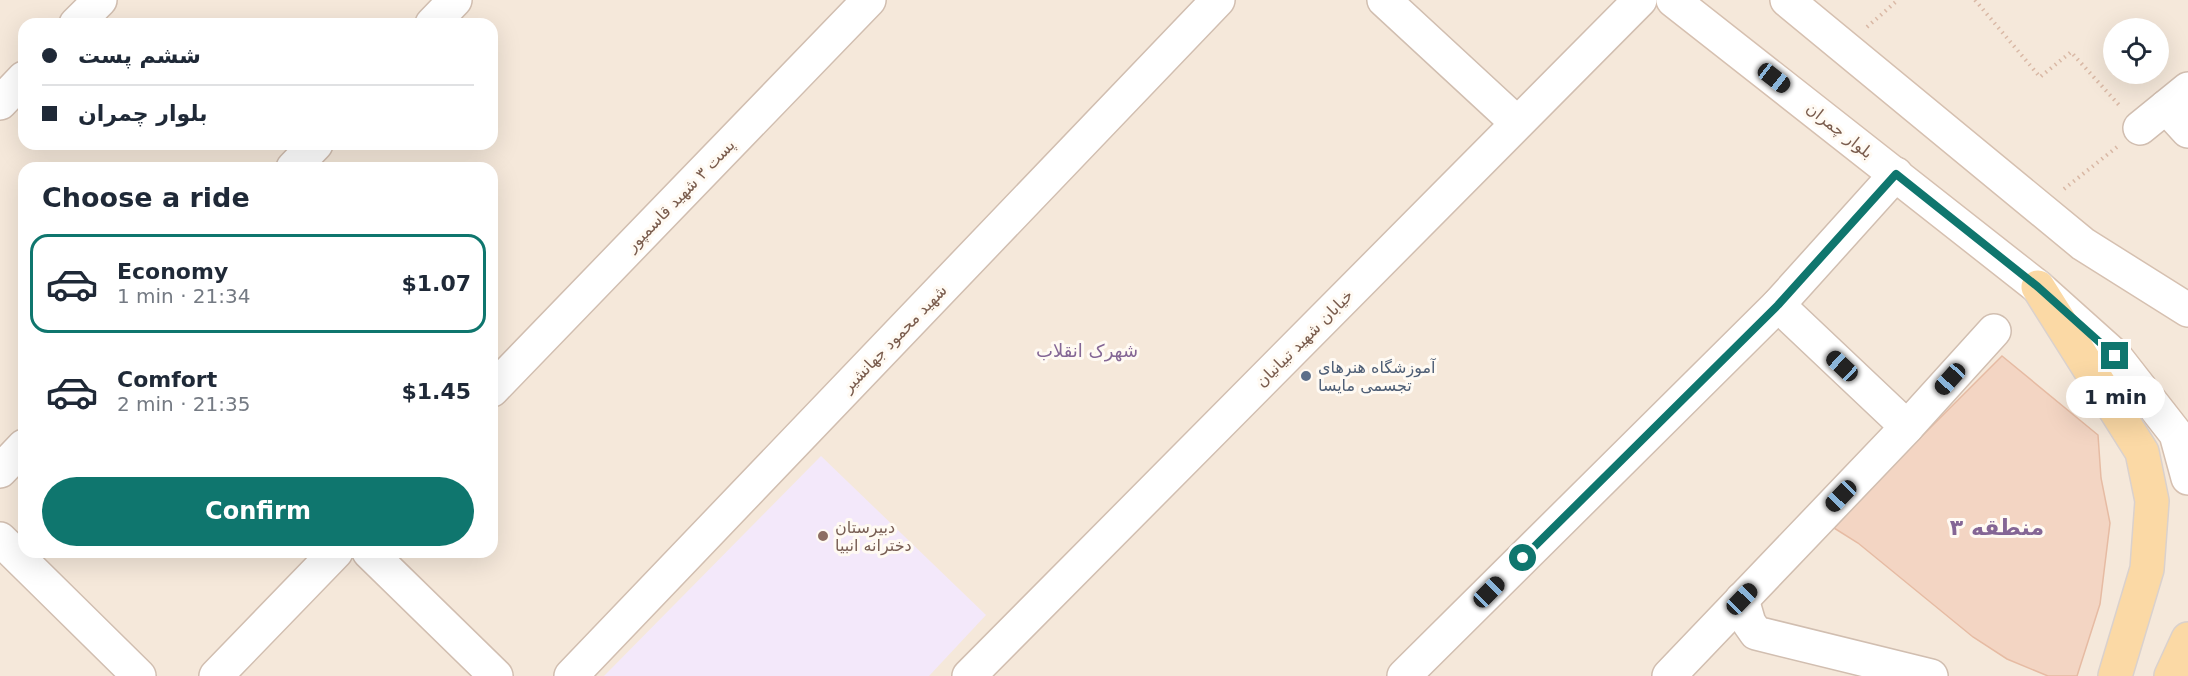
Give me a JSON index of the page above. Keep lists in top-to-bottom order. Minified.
{"streets":{"street":["بلوار چمران","پست ۳ شهید قاسمپور","شهید محمود جهانشیر","خیابان شهید تبیانیان"]},"districts":["شهرک انقلاب","منطقه ۳"],"places":["آموزشگاه هنرهای تجسمی مایسا","دبیرستان دخترانه انبیا"],"page":{"banner":["ششم پست","بلوار چمران"],"heading":"Choose a ride","list":[{"name":"Economy","note":"1 min · 21:34","value":"$1.07"},{"name":"Comfort","note":"2 min · 21:35","value":"$1.45"}],"bubble":"1 min","buttons":"Confirm"}}
